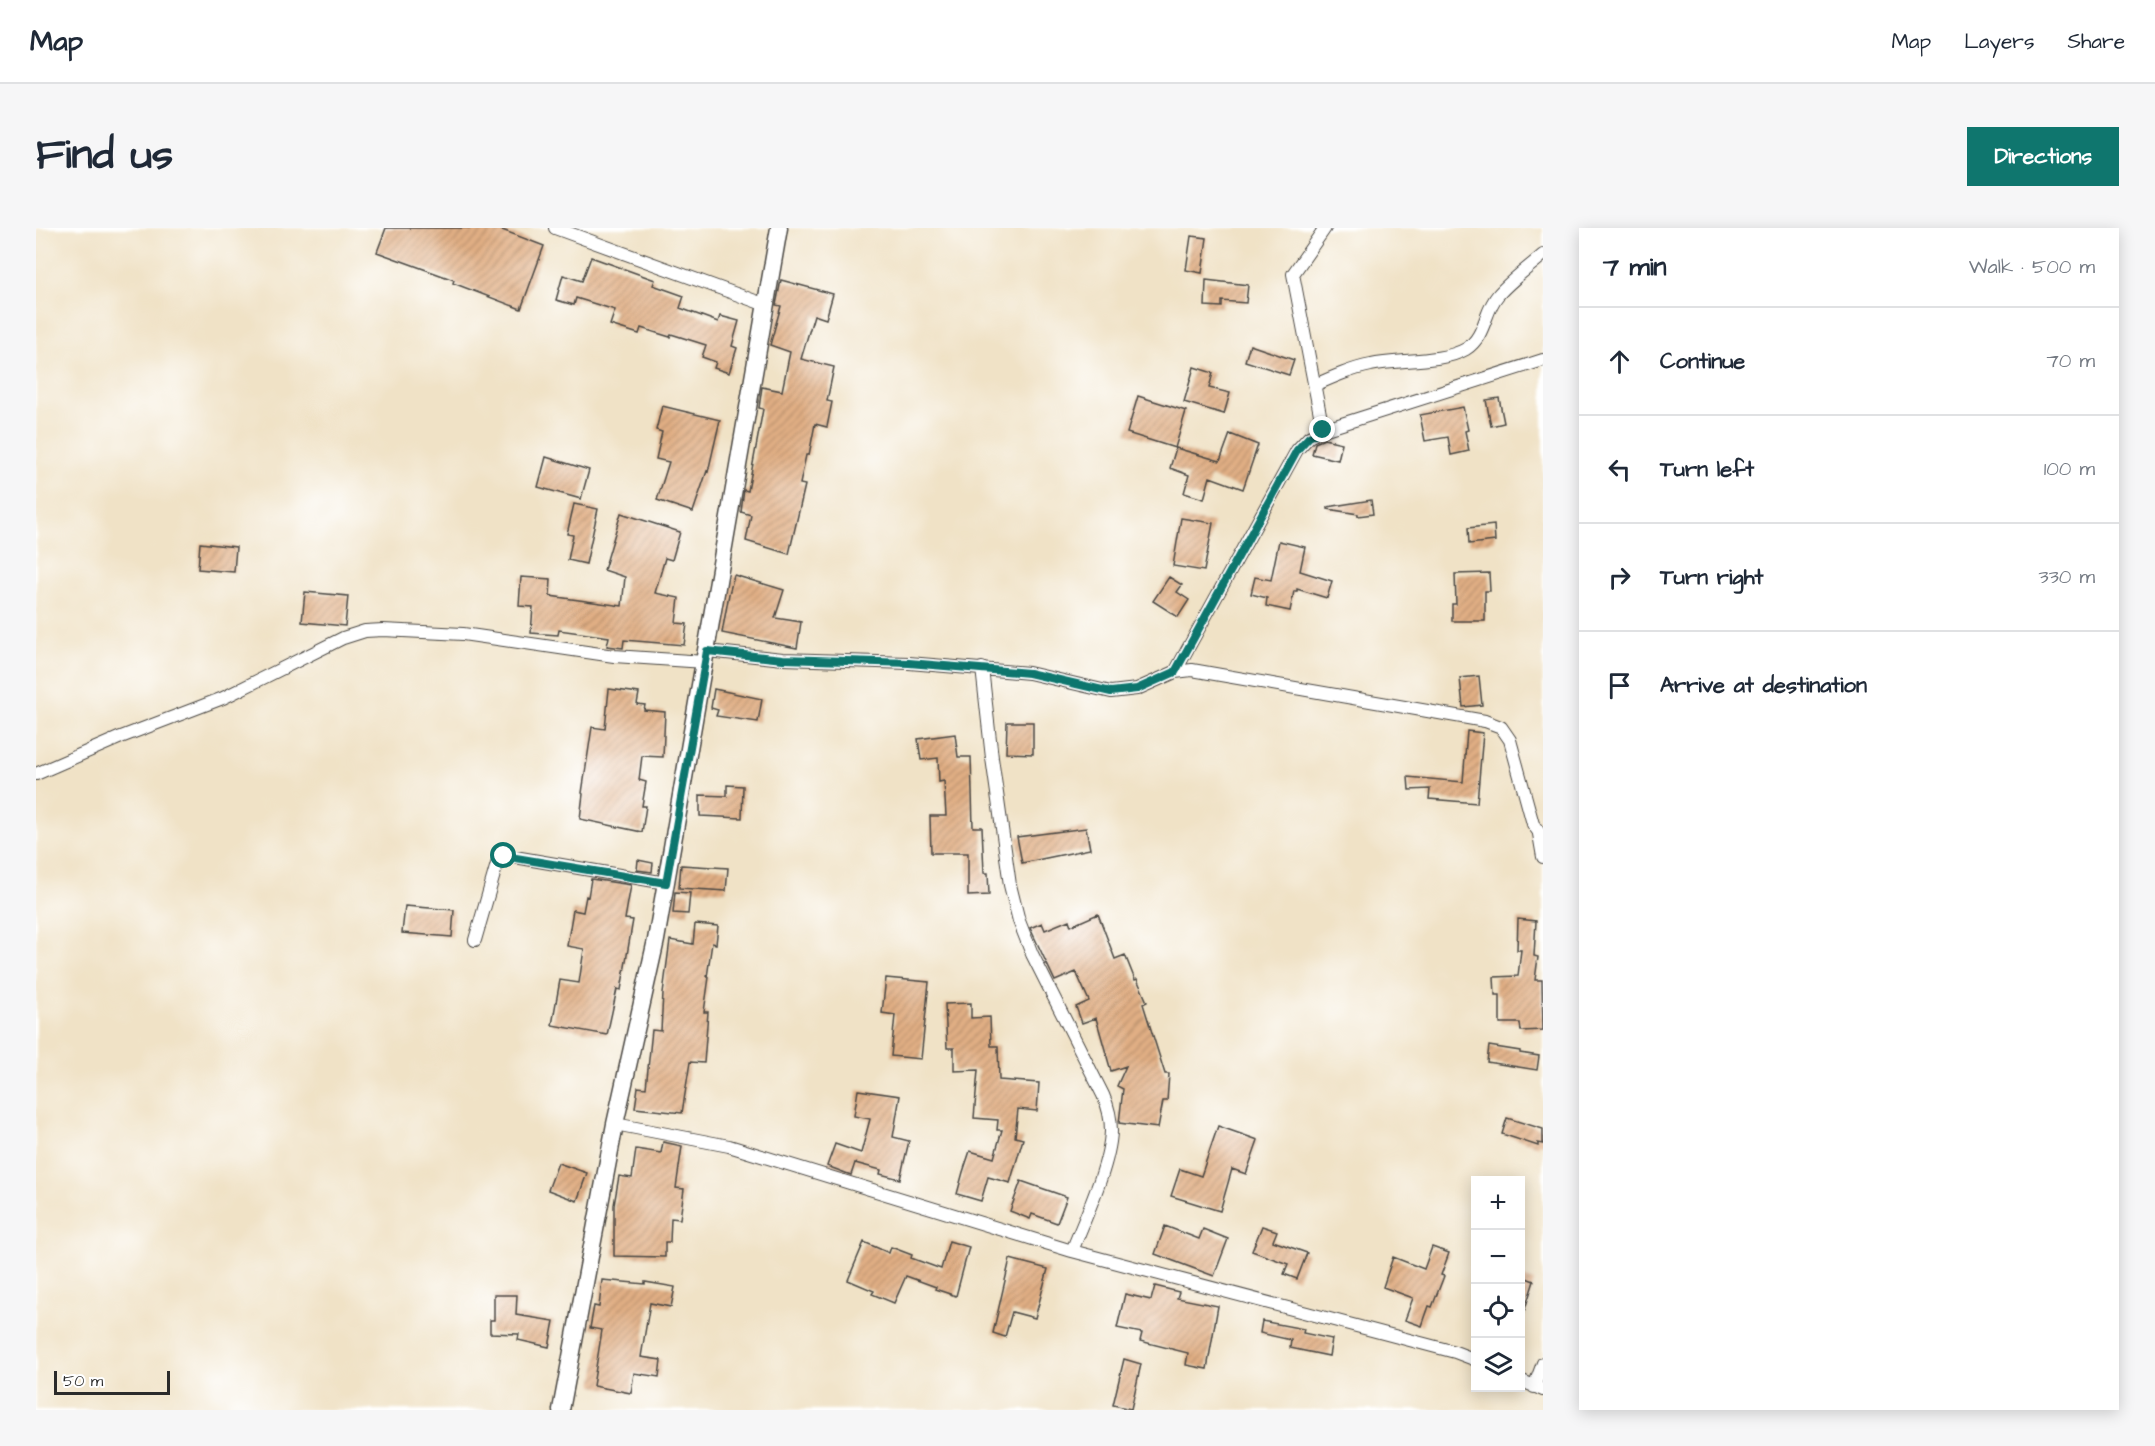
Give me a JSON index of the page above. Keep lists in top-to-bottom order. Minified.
{"scale_bar":"50 m","page":{"header":"Map","nav":["Map","Layers","Share"],"title":"Find us","buttons":"Directions","heading":["7 min","Walk · 500 m"],"list":[["Continue","70 m"],["Turn left","100 m"],["Turn right","330 m"],"Arrive at destination"],"map_buttons":["+","−"],"scale":"50 m"}}
